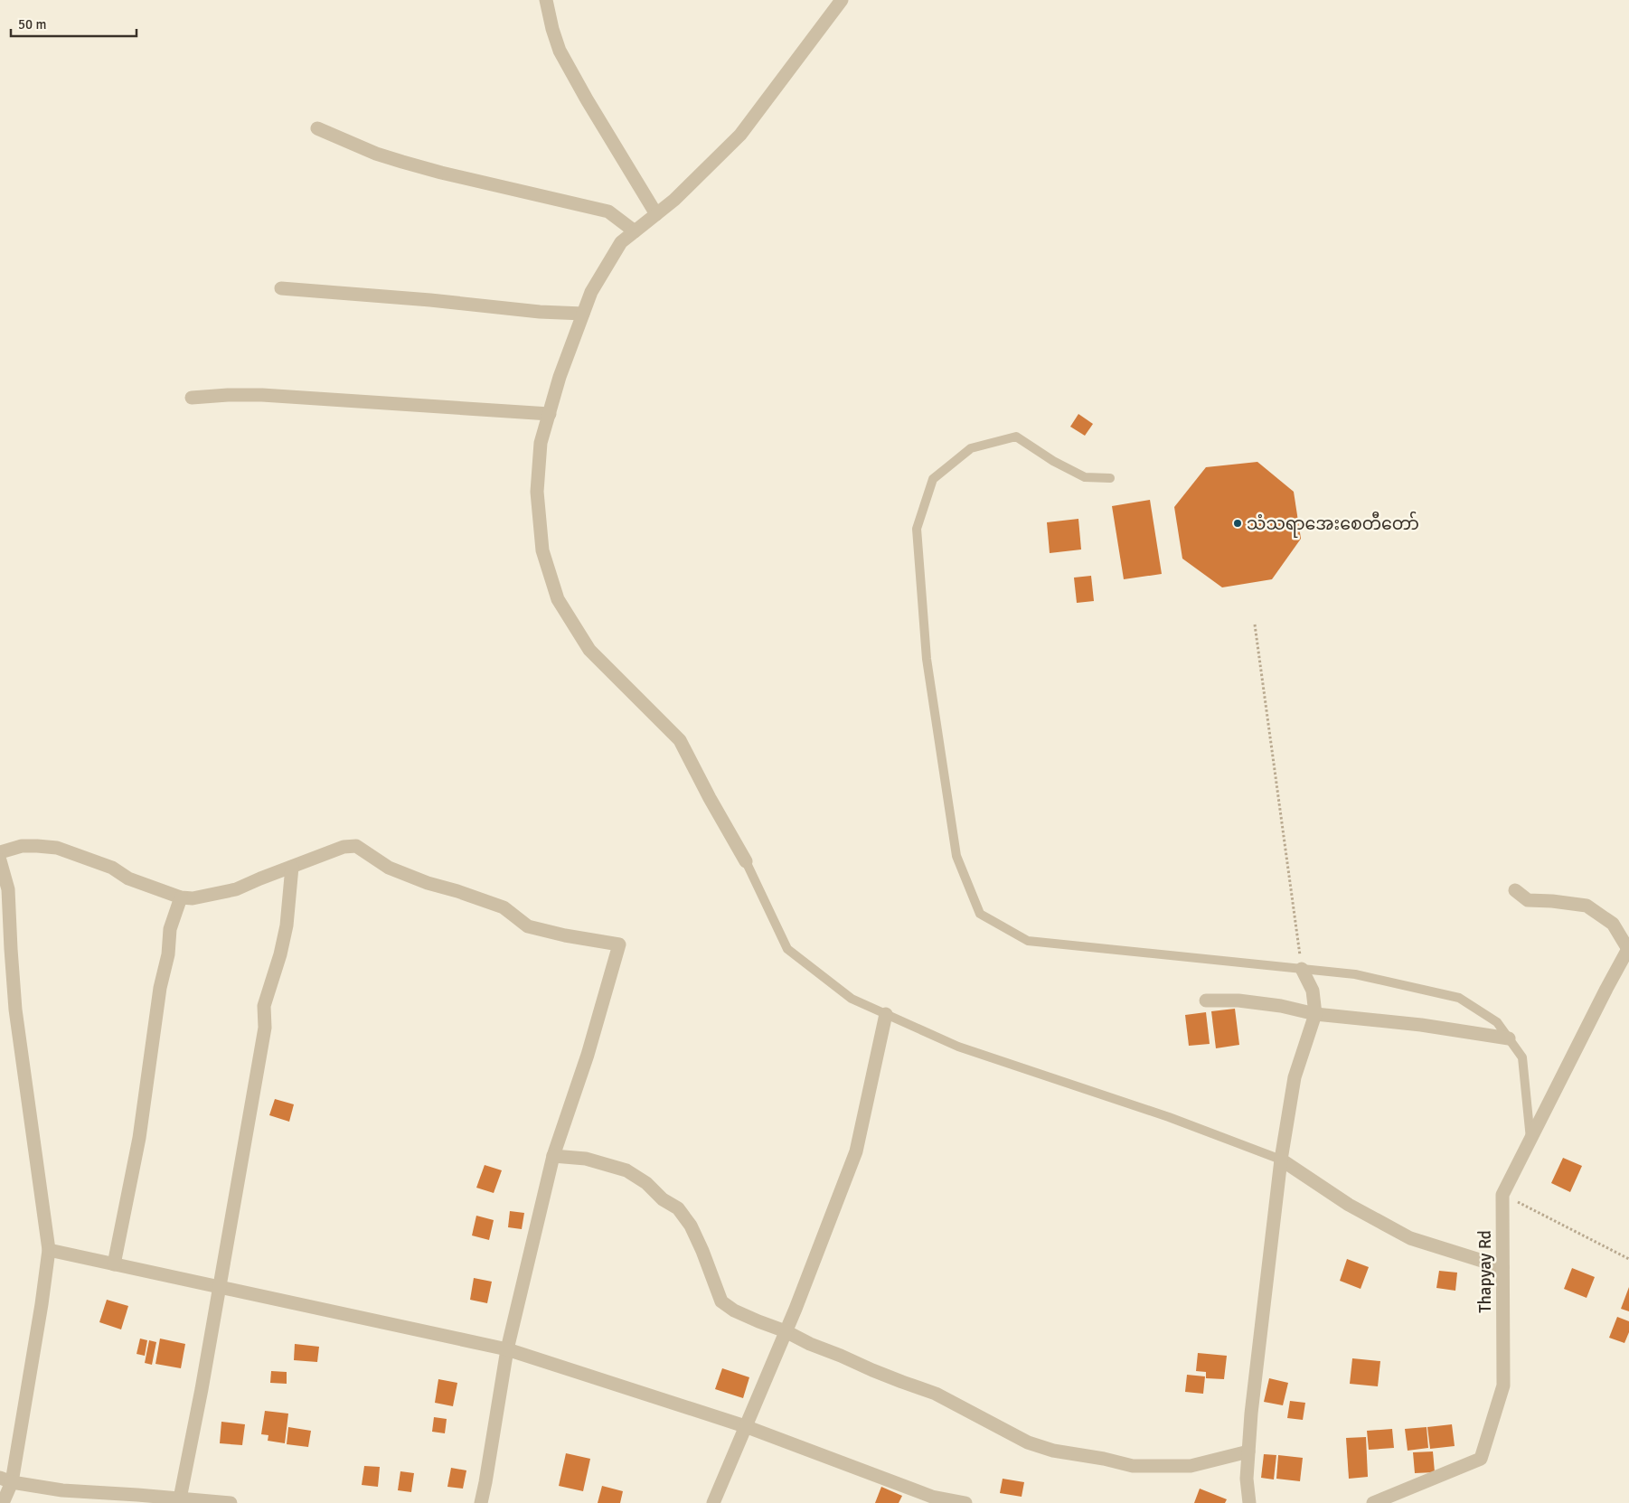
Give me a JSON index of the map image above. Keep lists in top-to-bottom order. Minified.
{"streets":{"street":["Thapyay Rd"]},"places":["သံသရာအေးစေတီတော်"],"scale_bar":"50 m"}
